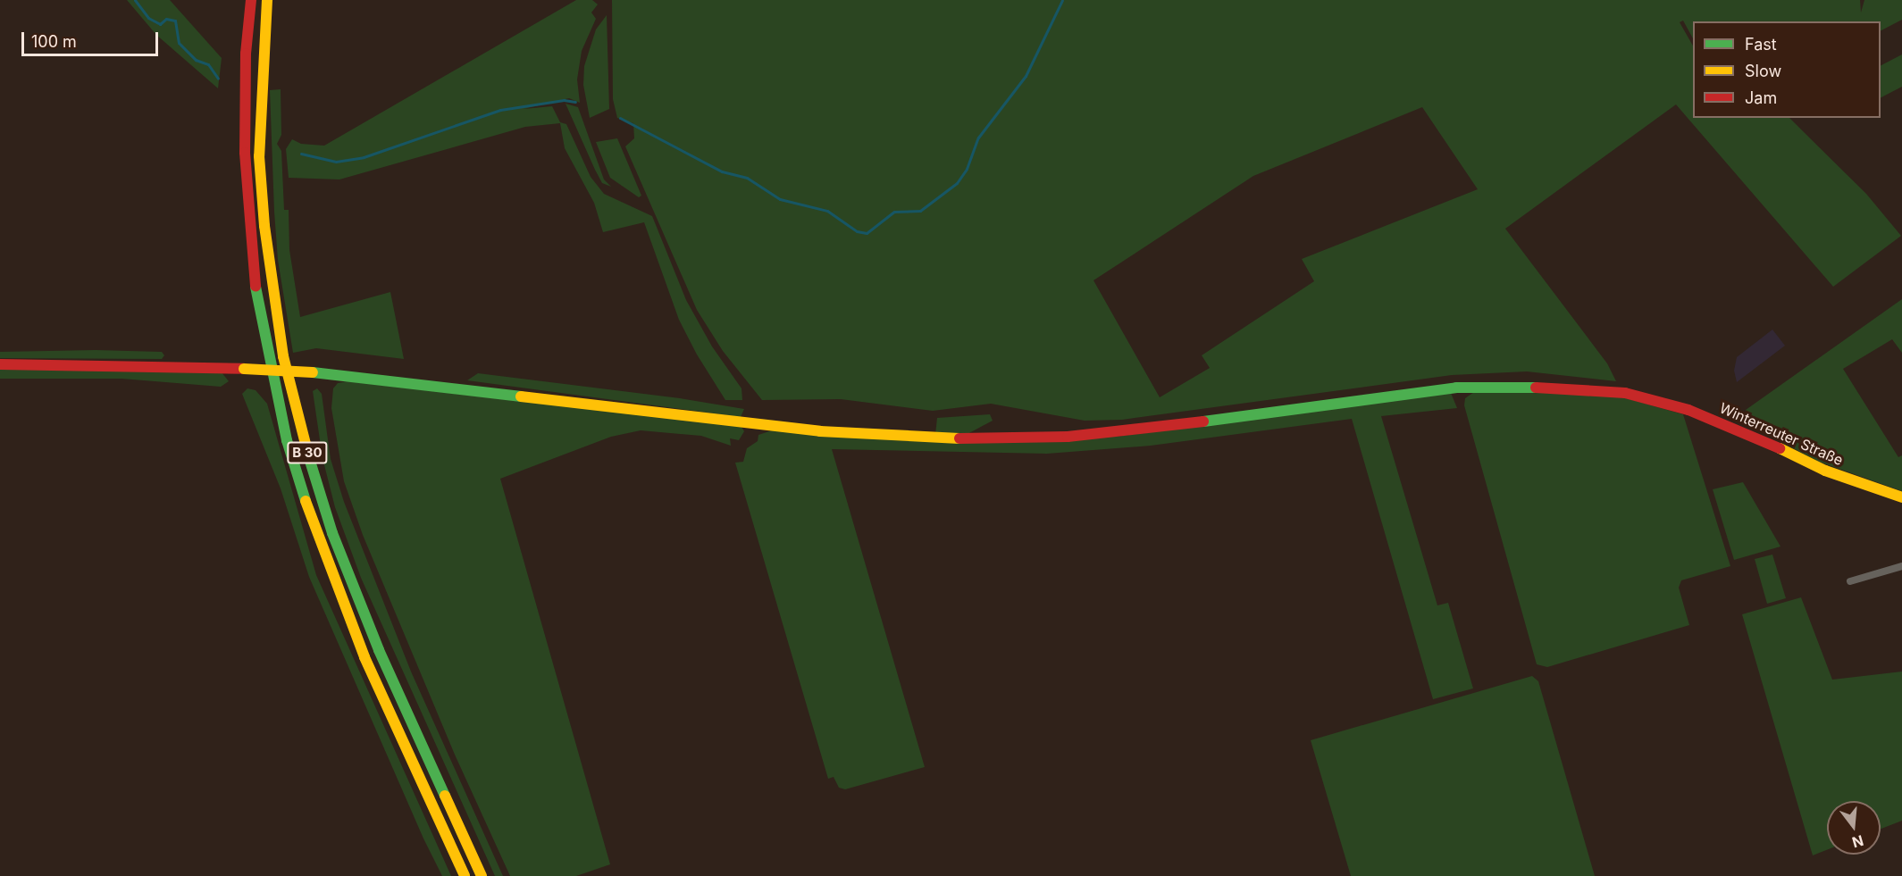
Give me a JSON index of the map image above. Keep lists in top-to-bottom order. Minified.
{"streets":{"main road":["Winterreuter Straße","B 30"]},"legend":["Fast","Slow","Jam"],"scale_bar":"100 m","north":"bottom"}
